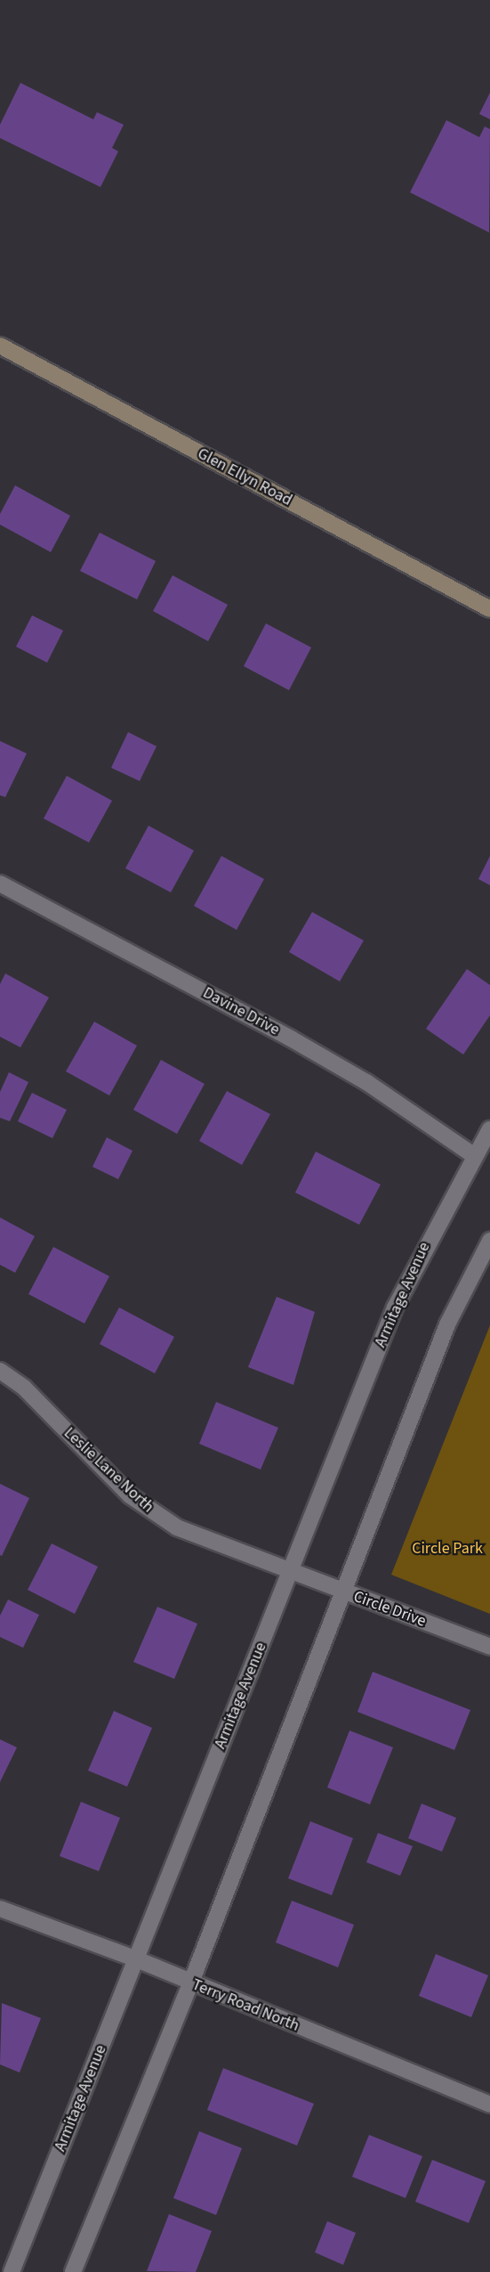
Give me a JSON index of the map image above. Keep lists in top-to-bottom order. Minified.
{"streets":{"street":["Glen Ellyn Road","Davine Drive","Armitage Avenue","Leslie Lane North","Circle Drive","Terry Road North"]},"crossings":[["Davine Drive","Armitage Avenue"],["Armitage Avenue","Leslie Lane North"],["Armitage Avenue","Circle Drive"],["Armitage Avenue","Terry Road North"],["Leslie Lane North","Circle Drive"]],"parks":["Circle Park"]}
